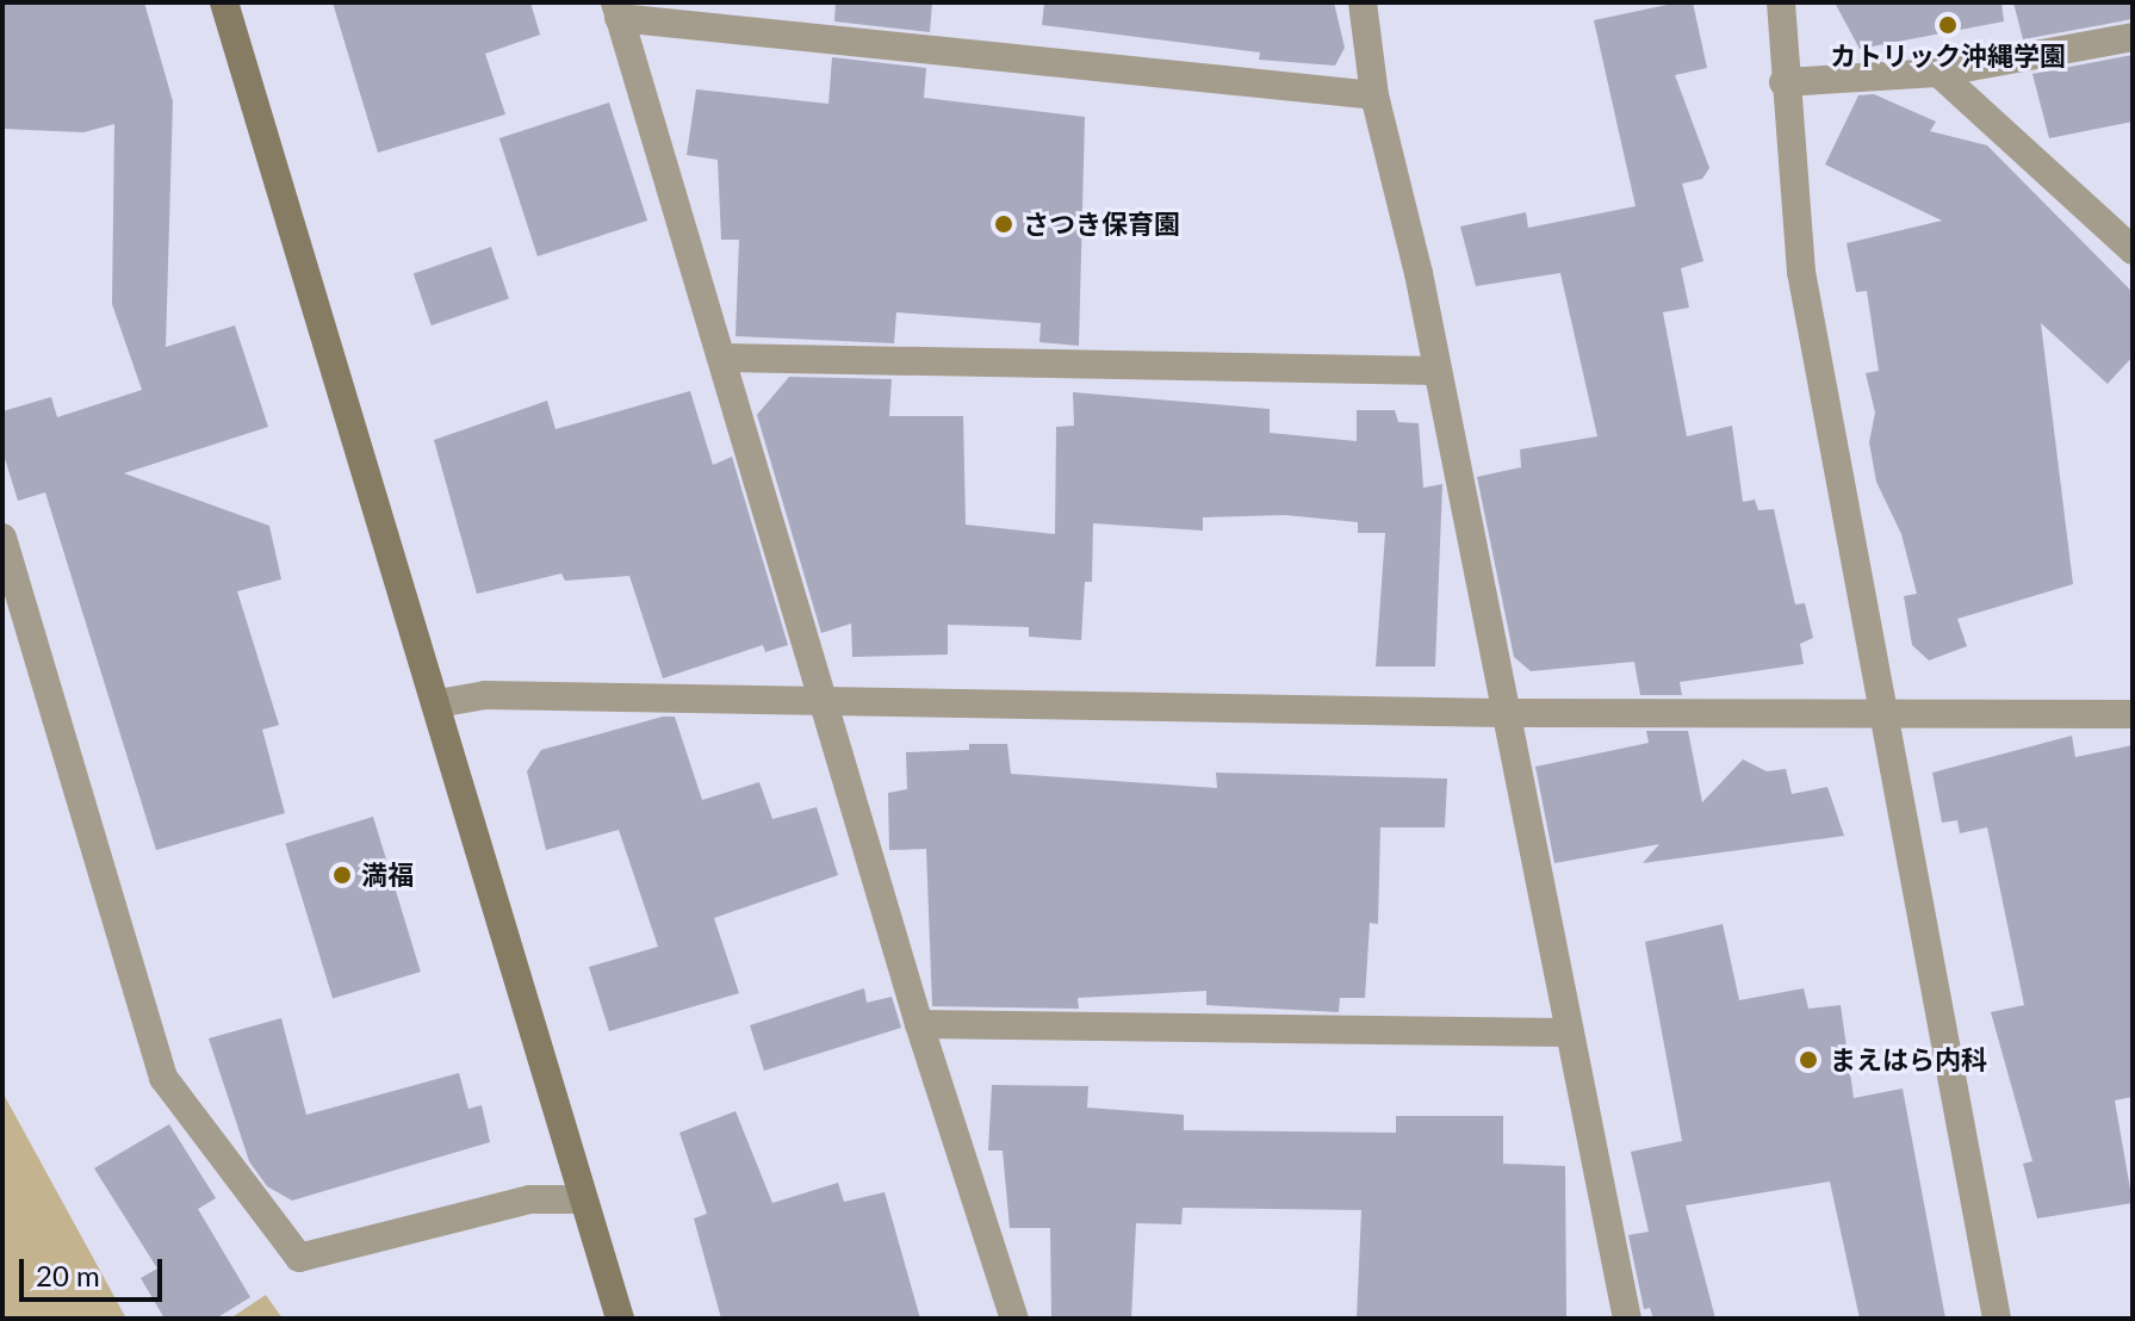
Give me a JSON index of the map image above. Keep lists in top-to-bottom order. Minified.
{"places":["カトリック沖縄学園","さつき保育園","満福","まえはら内科"],"scale_bar":"20 m"}
